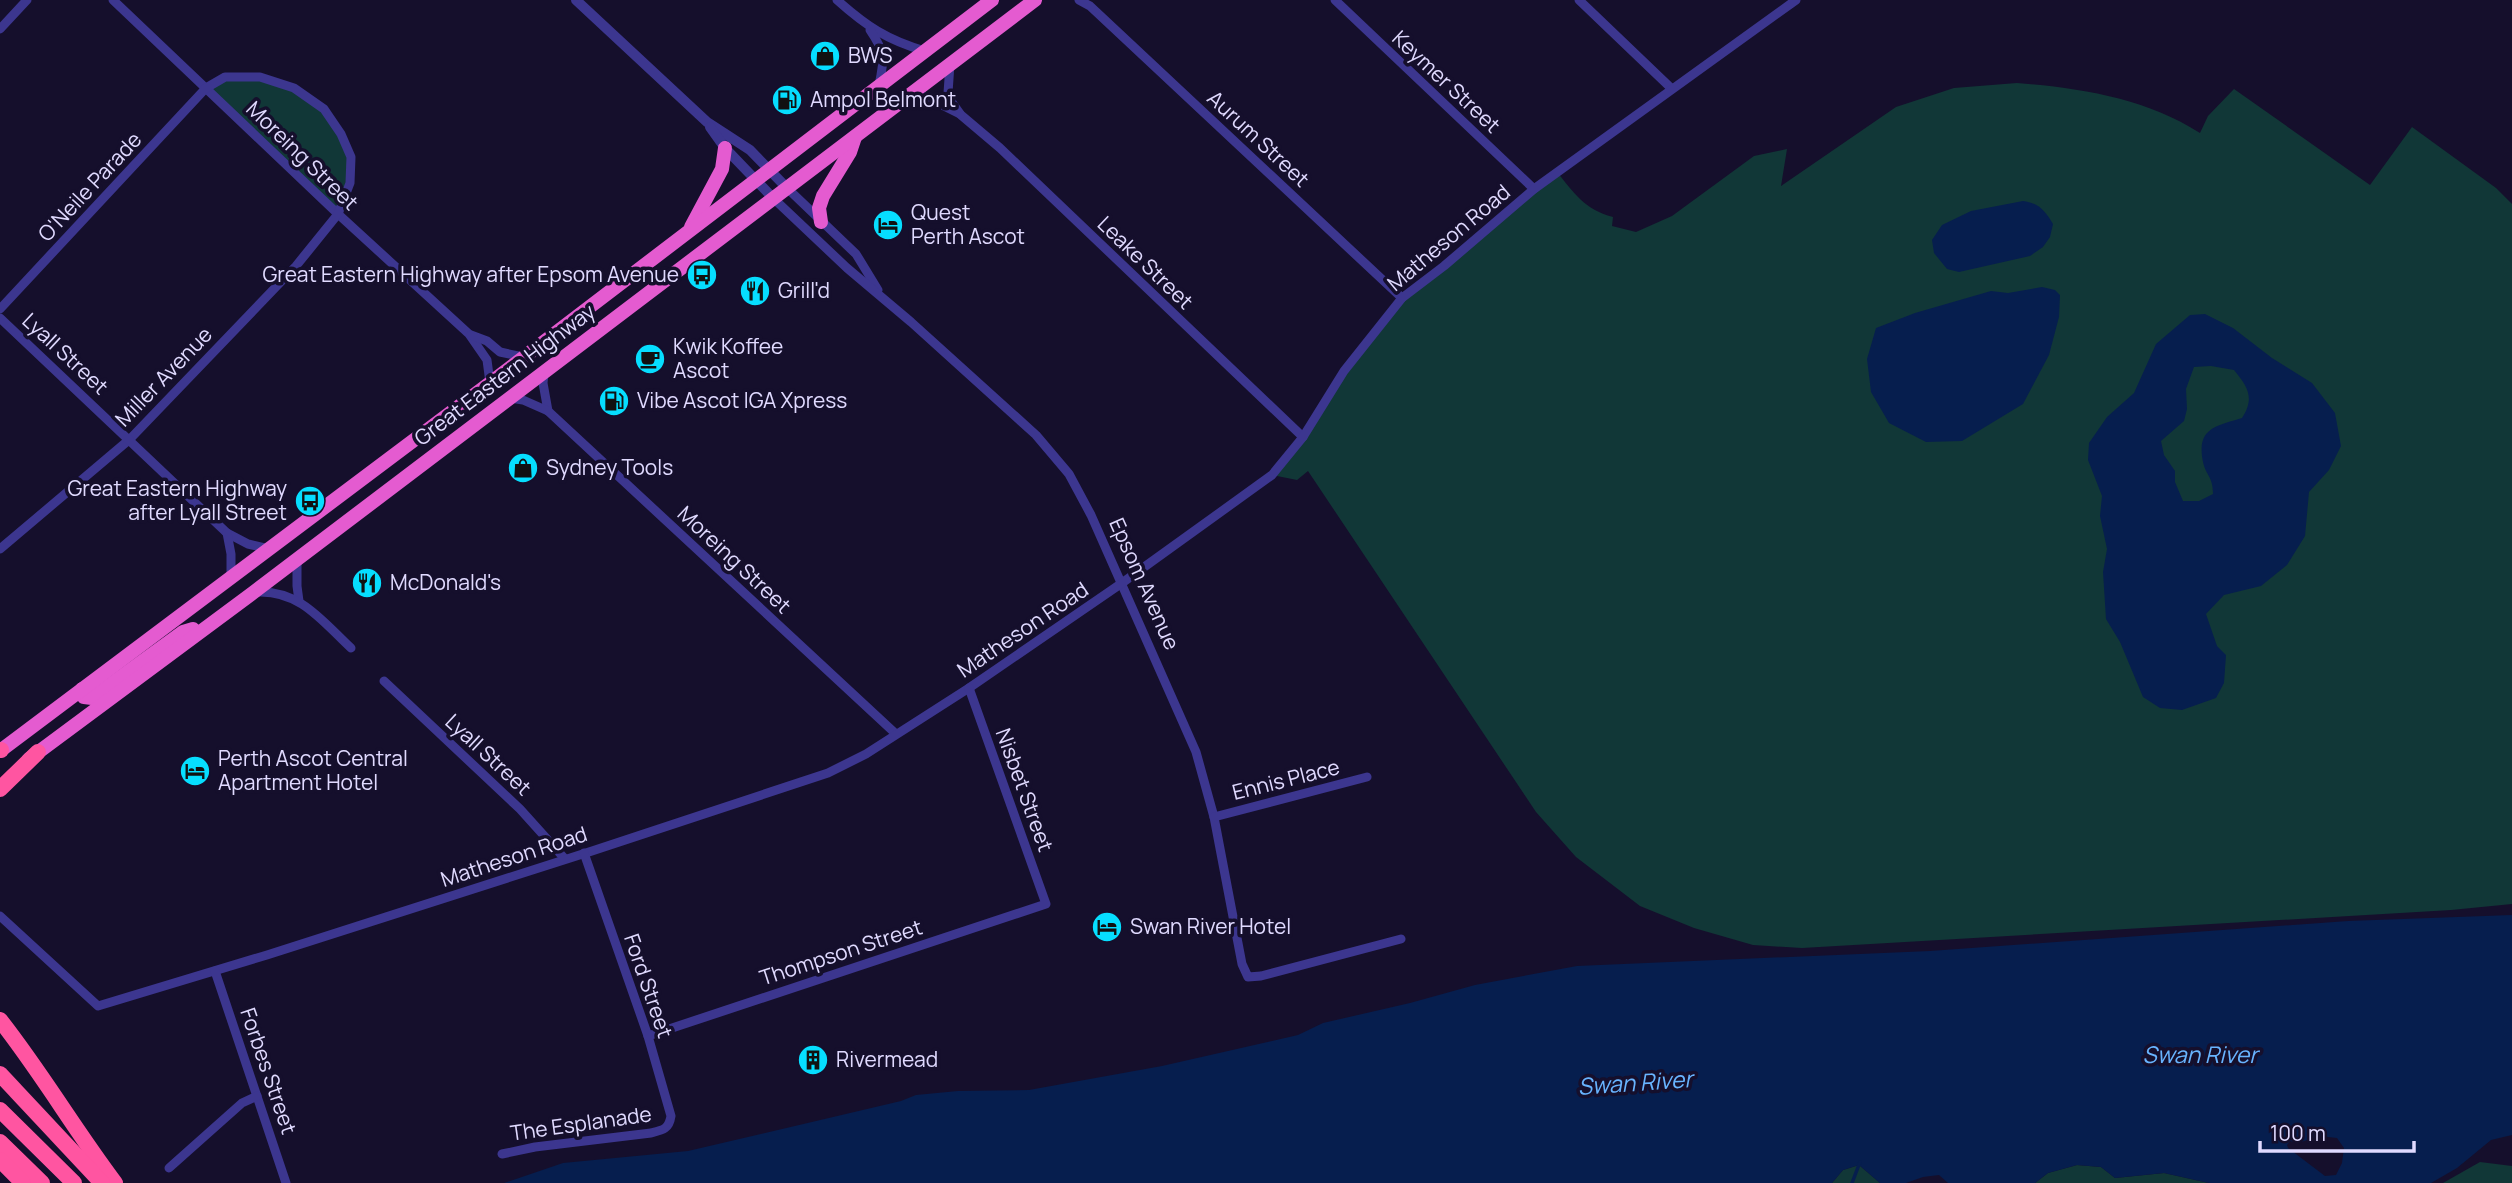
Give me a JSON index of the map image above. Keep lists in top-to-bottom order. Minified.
{"streets":{"highway":["Great Eastern Highway"],"street":["Keymer Street","Aurum Street","Moreing Street","O'Neile Parade","Matheson Road","Leake Street","Lyall Street","Miller Avenue","Epsom Avenue","Ennis Place","Nisbet Street","Thompson Street","Ford Street","Forbes Street","The Esplanade"]},"crossings":[["Keymer Street","Matheson Road"],["Aurum Street","Matheson Road"],["Moreing Street","O'Neile Parade"],["Moreing Street","Matheson Road"],["Moreing Street","Great Eastern Highway"],["Moreing Street","Miller Avenue"],["O'Neile Parade","Miller Avenue"],["Matheson Road","Leake Street"],["Matheson Road","Lyall Street"],["Matheson Road","Epsom Avenue"],["Matheson Road","Nisbet Street"],["Matheson Road","Ford Street"],["Matheson Road","Forbes Street"],["Leake Street","Great Eastern Highway"],["Lyall Street","Great Eastern Highway"],["Lyall Street","Miller Avenue"],["Great Eastern Highway","Epsom Avenue"],["Epsom Avenue","Ennis Place"],["Nisbet Street","Thompson Street"],["Thompson Street","Ford Street"],["Ford Street","The Esplanade"]],"water":["Swan River"],"places":{"shop":["BWS","Sydney Tools"],"fuel station":["Ampol Belmont","Vibe Ascot IGA Xpress"],"hotel":["Quest Perth Ascot","Perth Ascot Central Apartment Hotel","Swan River Hotel"],"bus stop":["Great Eastern Highway after Epsom Avenue","Great Eastern Highway after Lyall Street"],"restaurant":["Grill'd","McDonald's"],"cafe":["Kwik Koffee Ascot"],"building":["Rivermead"]},"scale_bar":"100 m"}
